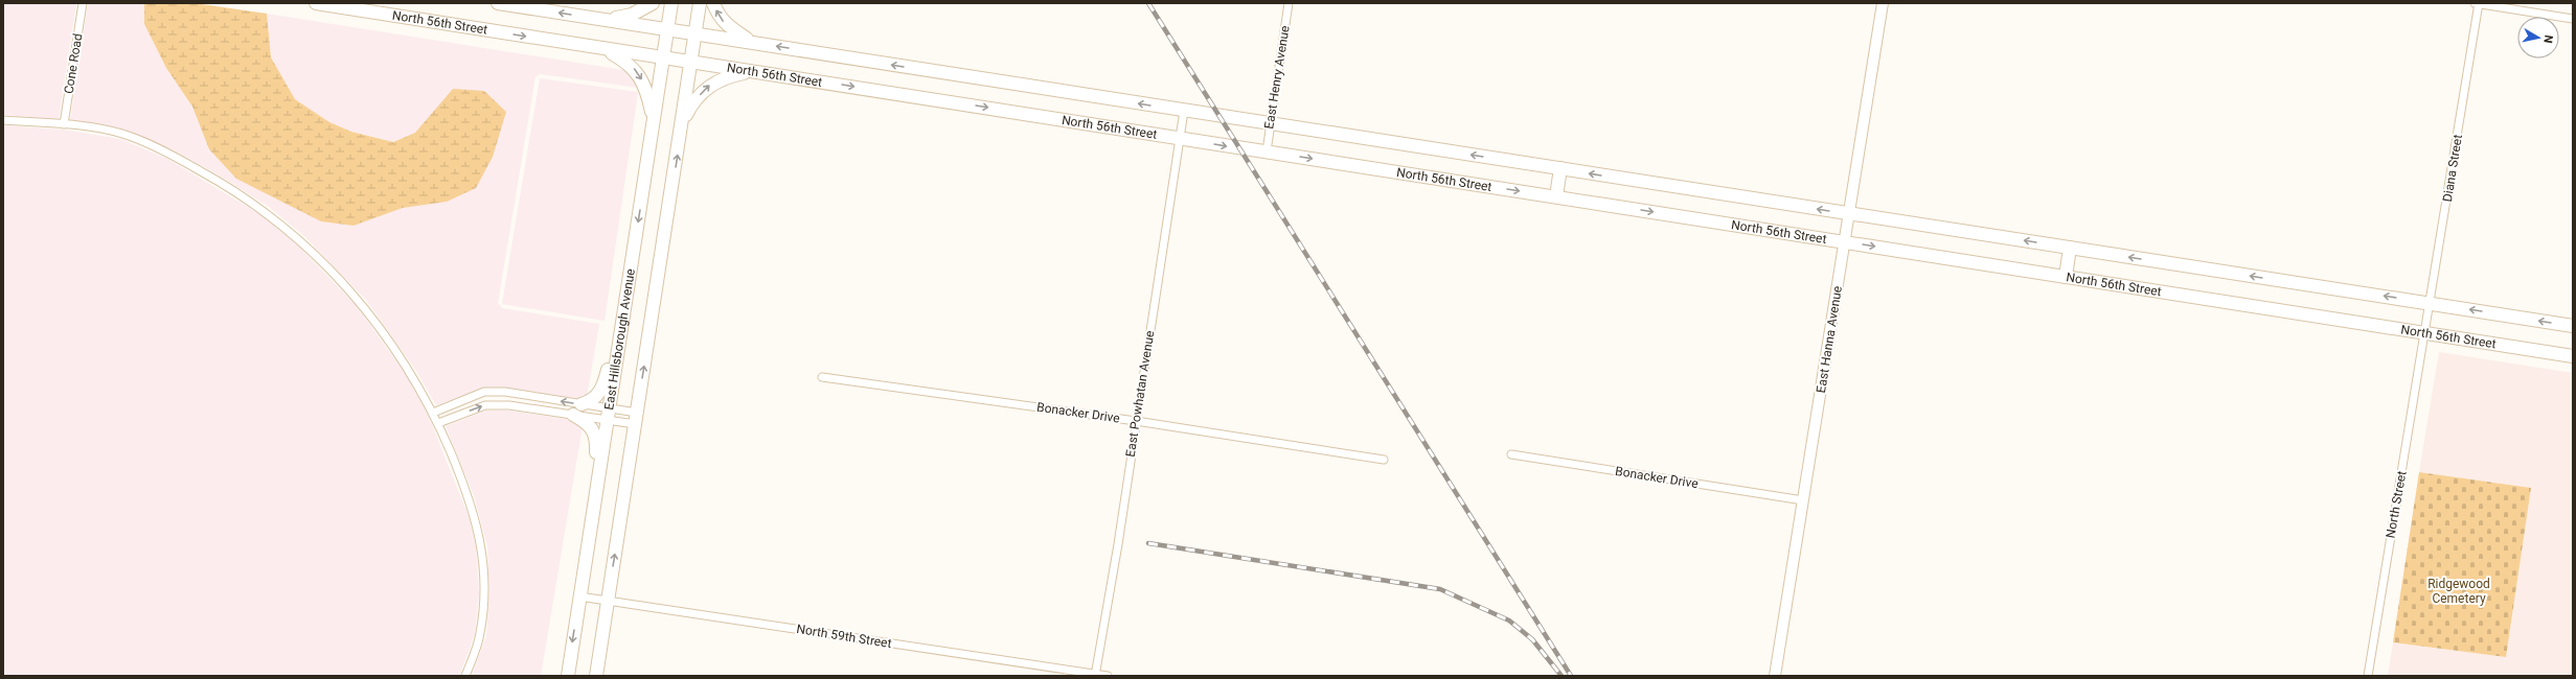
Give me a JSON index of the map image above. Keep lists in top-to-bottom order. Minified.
{"streets":{"main road":["North 56th Street","East Hillsborough Avenue"],"street":["Cone Road","East Henry Avenue","Diana Street","East Hanna Avenue","East Powhatan Avenue","Bonacker Drive","North Street","North 59th Street"]},"crossings":[["North 56th Street","East Henry Avenue"],["North 56th Street","Diana Street"],["North 56th Street","East Hillsborough Avenue"],["North 56th Street","East Hanna Avenue"],["North 56th Street","East Powhatan Avenue"],["North 56th Street","North Street"],["Diana Street","North Street"],["East Hillsborough Avenue","North 59th Street"],["East Hanna Avenue","Bonacker Drive"],["East Powhatan Avenue","Bonacker Drive"],["East Powhatan Avenue","North 59th Street"]],"parks":["Ridgewood Cemetery"],"north":"right"}
